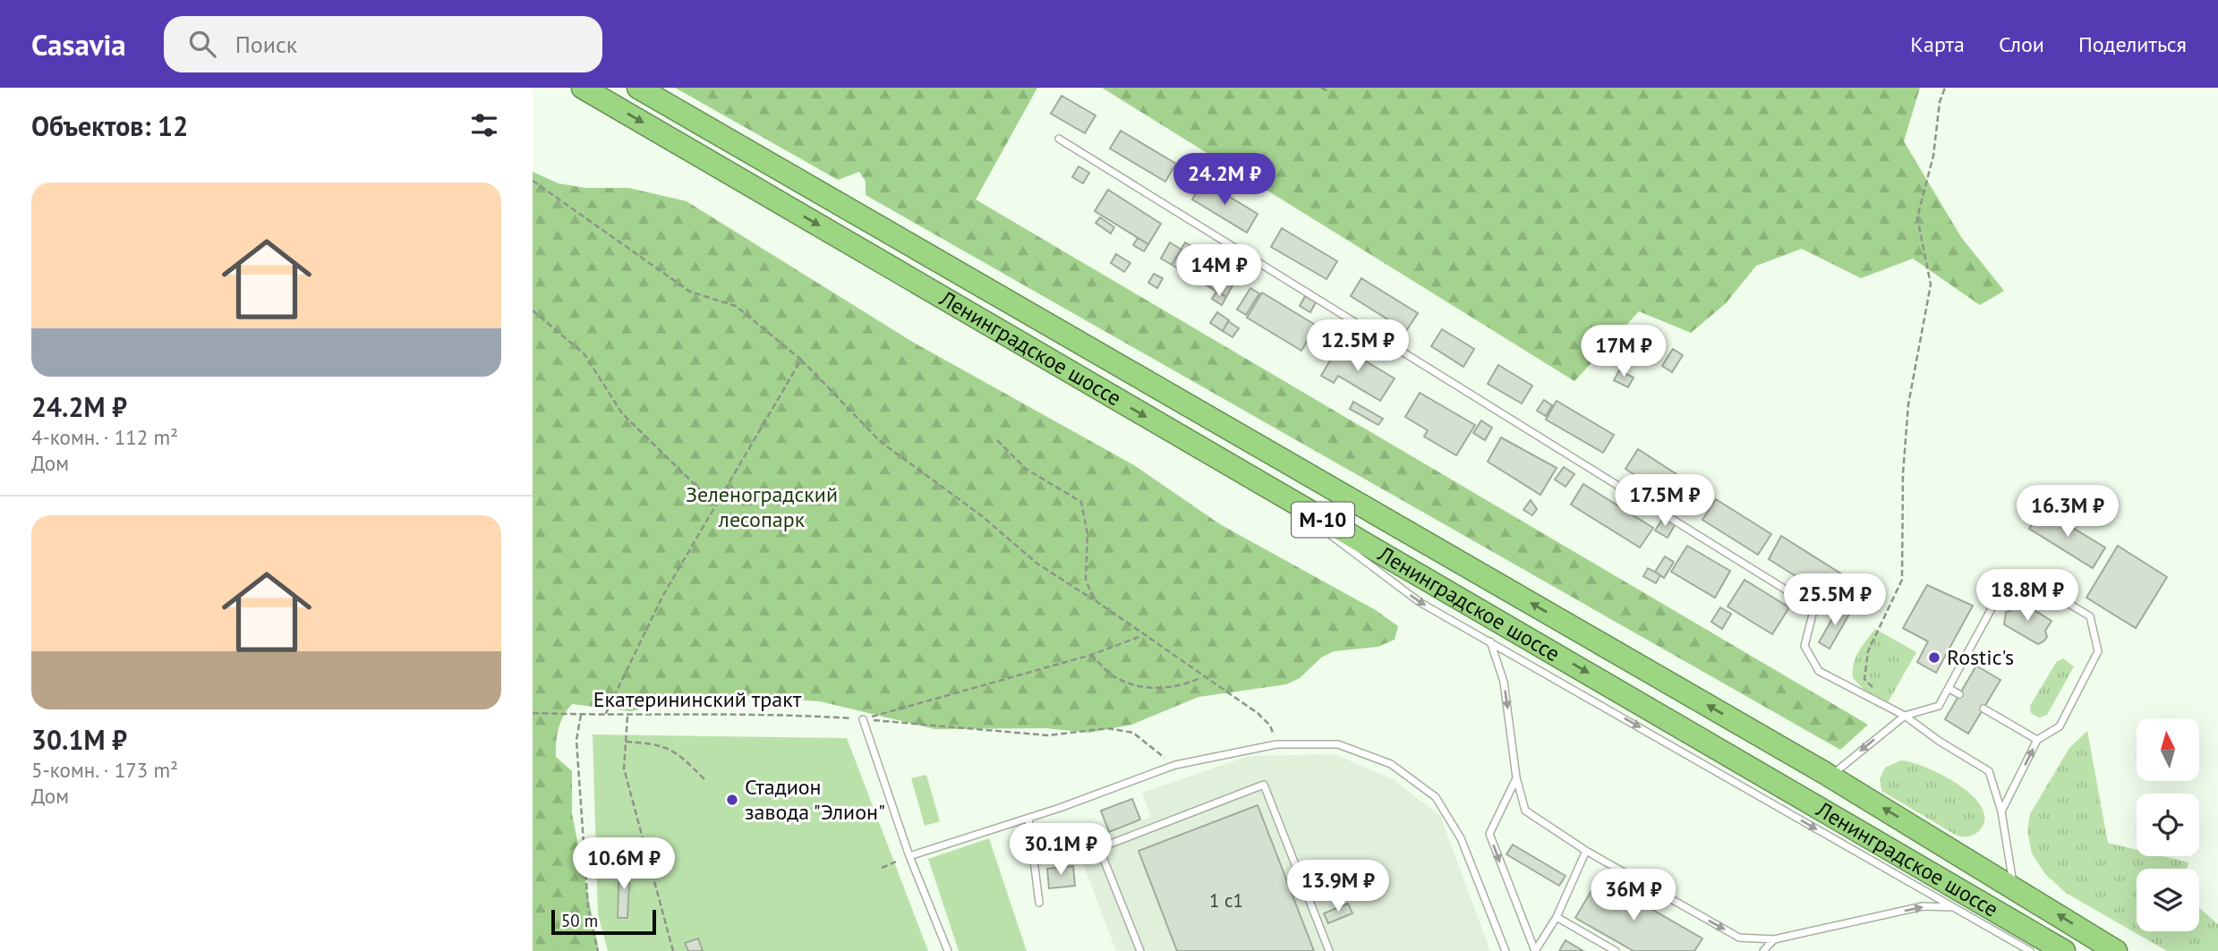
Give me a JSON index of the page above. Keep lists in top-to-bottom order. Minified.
{"streets":{"highway":["Ленинградское шоссе","М-10"],"path":["Екатерининский тракт"]},"parks":["Зеленоградский лесопарк"],"places":["Rostic's","Стадион завода \"Элион\""],"house_numbers":["1 с1"],"scale_bar":"50 m","north":"top","page":{"header":"Casavia","search":"Поиск","nav":["Карта","Слои","Поделиться"],"heading":"Объектов: 12","price":["24.2M ₽","14M ₽","12.5M ₽","17M ₽","17.5M ₽","16.3M ₽","18.8M ₽","25.5M ₽","30.1M ₽","10.6M ₽","13.9M ₽","36M ₽"],"list":[{"name":"24.2M ₽","note":"4-комн. · 112 m² · Дом"},{"name":"30.1M ₽","note":"5-комн. · 173 m² · Дом"}],"scale":"50 m"}}
